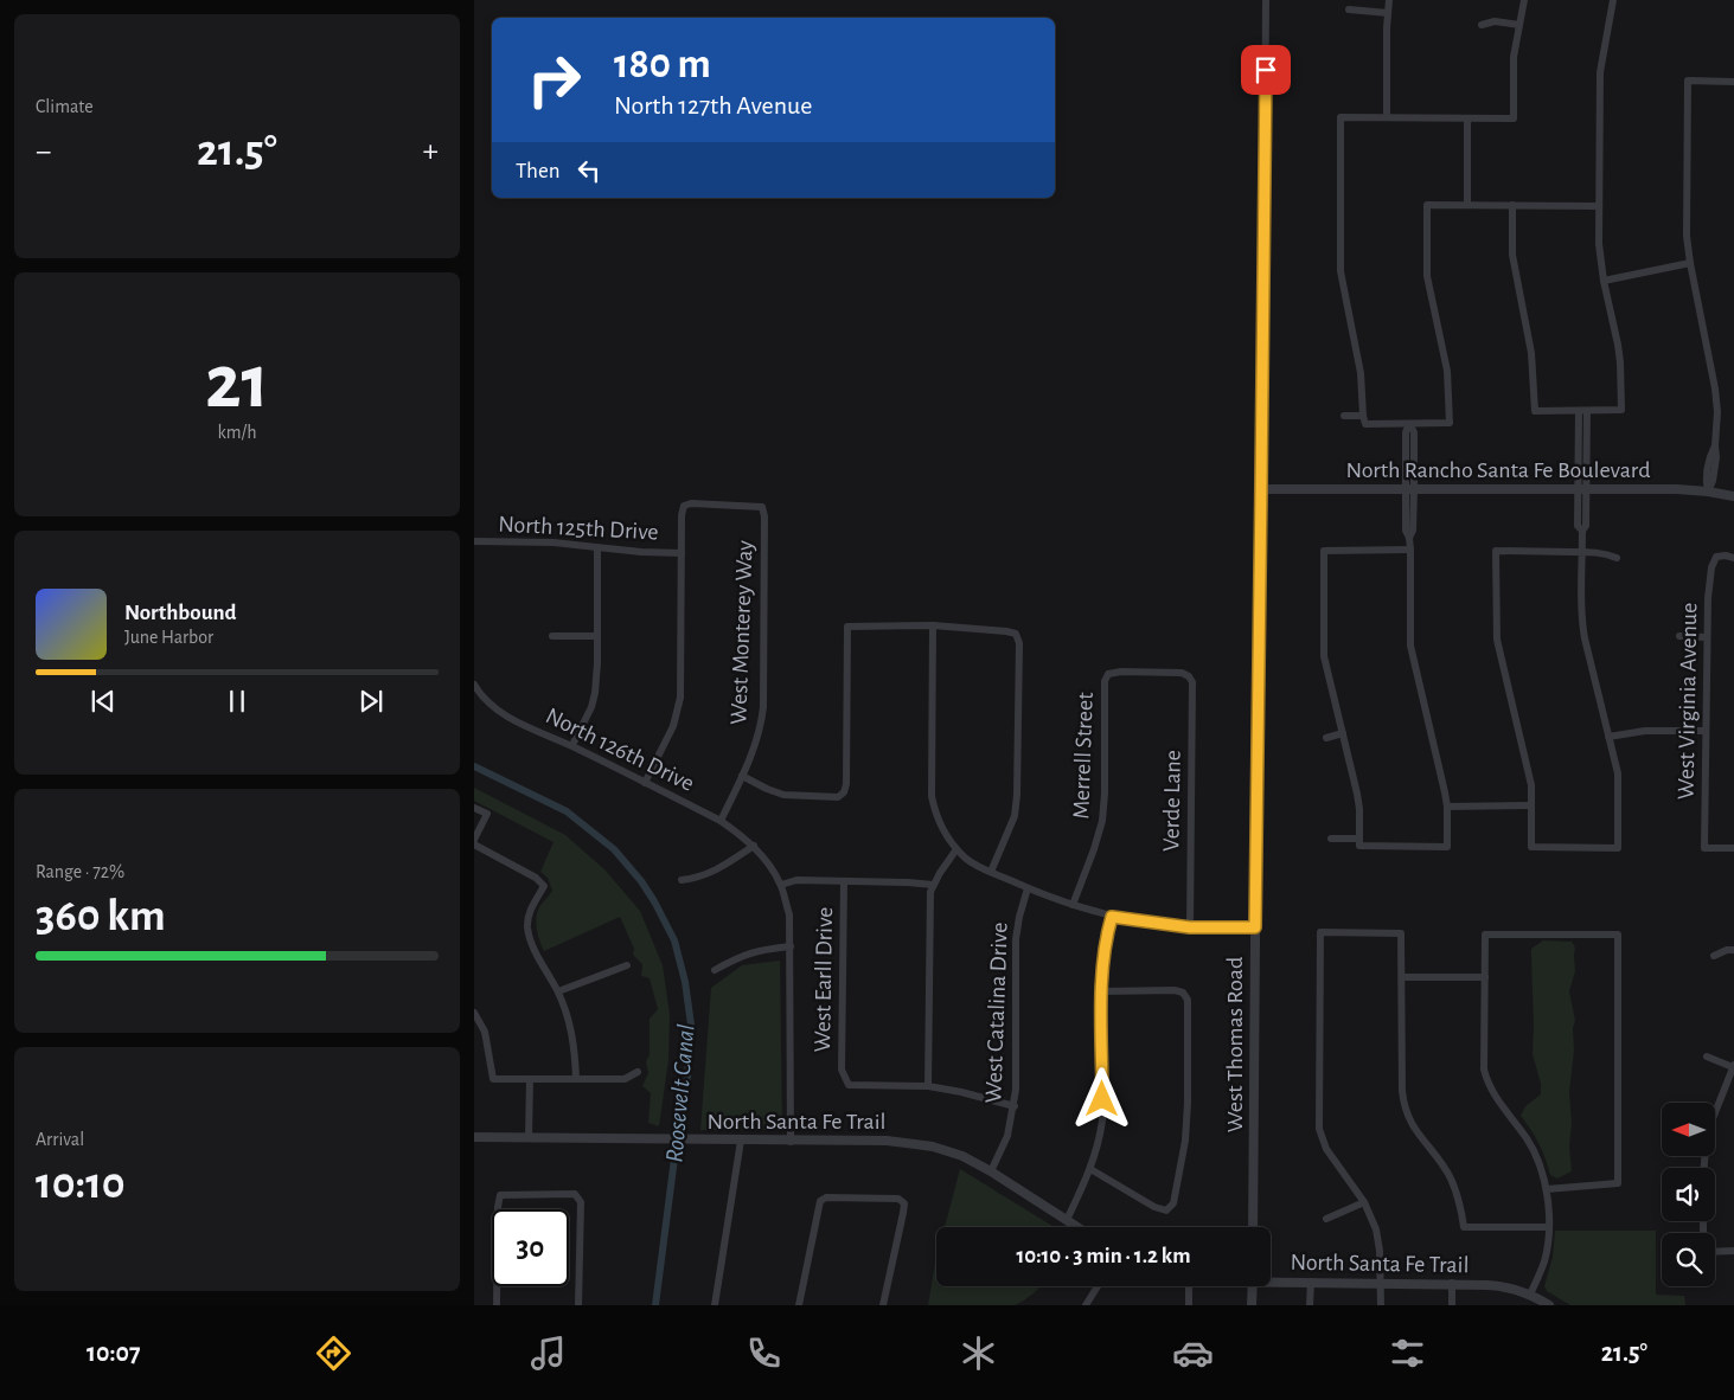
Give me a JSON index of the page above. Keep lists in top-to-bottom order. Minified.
{"streets":{"street":["North Rancho Santa Fe Boulevard","North 125th Drive","West Monterey Way","West Virginia Avenue","North 126th Drive","Merrell Street","Verde Lane","West Earll Drive","West Catalina Drive","West Thomas Road","North Santa Fe Trail"]},"crossings":[["North Rancho Santa Fe Boulevard","West Thomas Road"],["North 125th Drive","West Monterey Way"],["West Monterey Way","North 126th Drive"],["Merrell Street","Verde Lane"],["West Catalina Drive","North Santa Fe Trail"]],"water":["Roosevelt Canal"],"north":"left","page":{"tile":["Climate",["21","km/h"],["Range · 72%","360 km"],["Arrival","10:10"]],"turn":["180 m","North 127th Avenue"],"heat":["−","21.5°","+"],"then":"Then","song":["Northbound","June Harbor"],"limit":"30","trip":"10:10 · 3 min · 1.2 km","tabs":["10:07","21.5°"]}}
